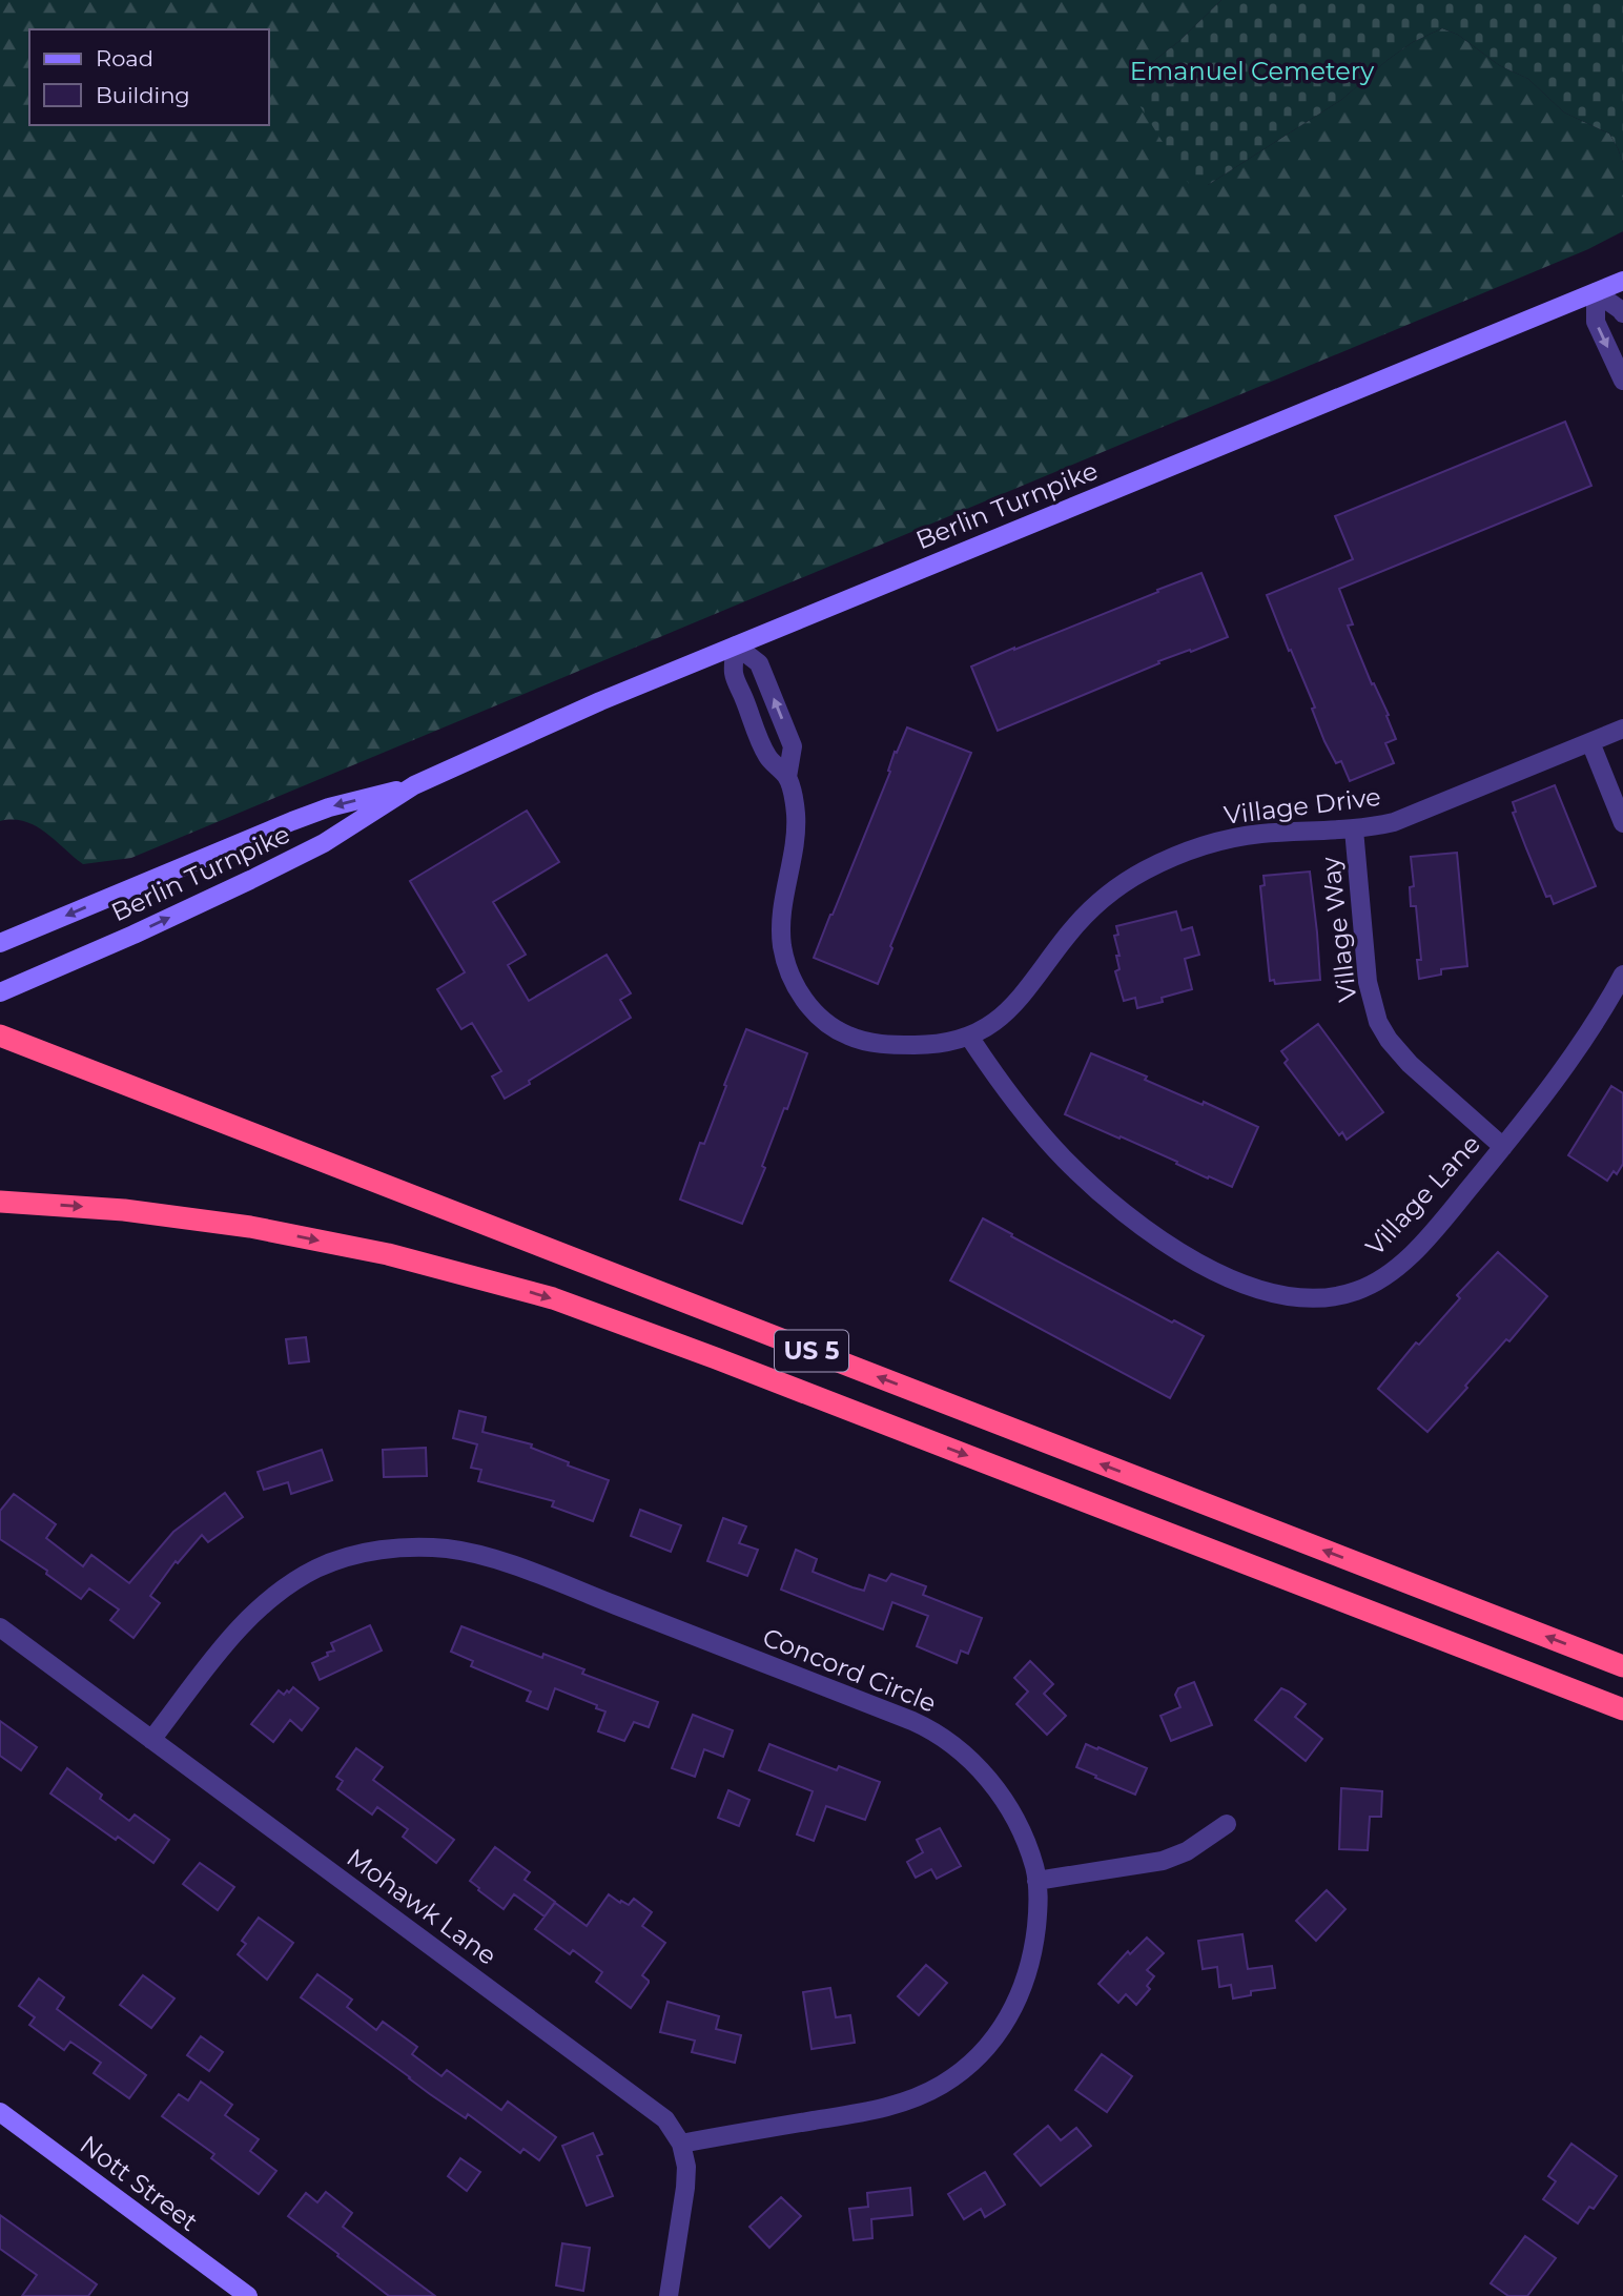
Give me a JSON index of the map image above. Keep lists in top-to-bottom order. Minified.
{"streets":{"highway":["US 5"],"main road":["Berlin Turnpike","Nott Street"],"street":["Village Drive","Village Way","Village Lane","Concord Circle","Mohawk Lane"]},"crossings":[["Berlin Turnpike","Village Drive"],["Village Drive","Village Way"],["Village Drive","Village Lane"],["Village Way","Village Lane"],["Concord Circle","Mohawk Lane"]],"parks":["Emanuel Cemetery"],"legend":["Road","Building"]}
